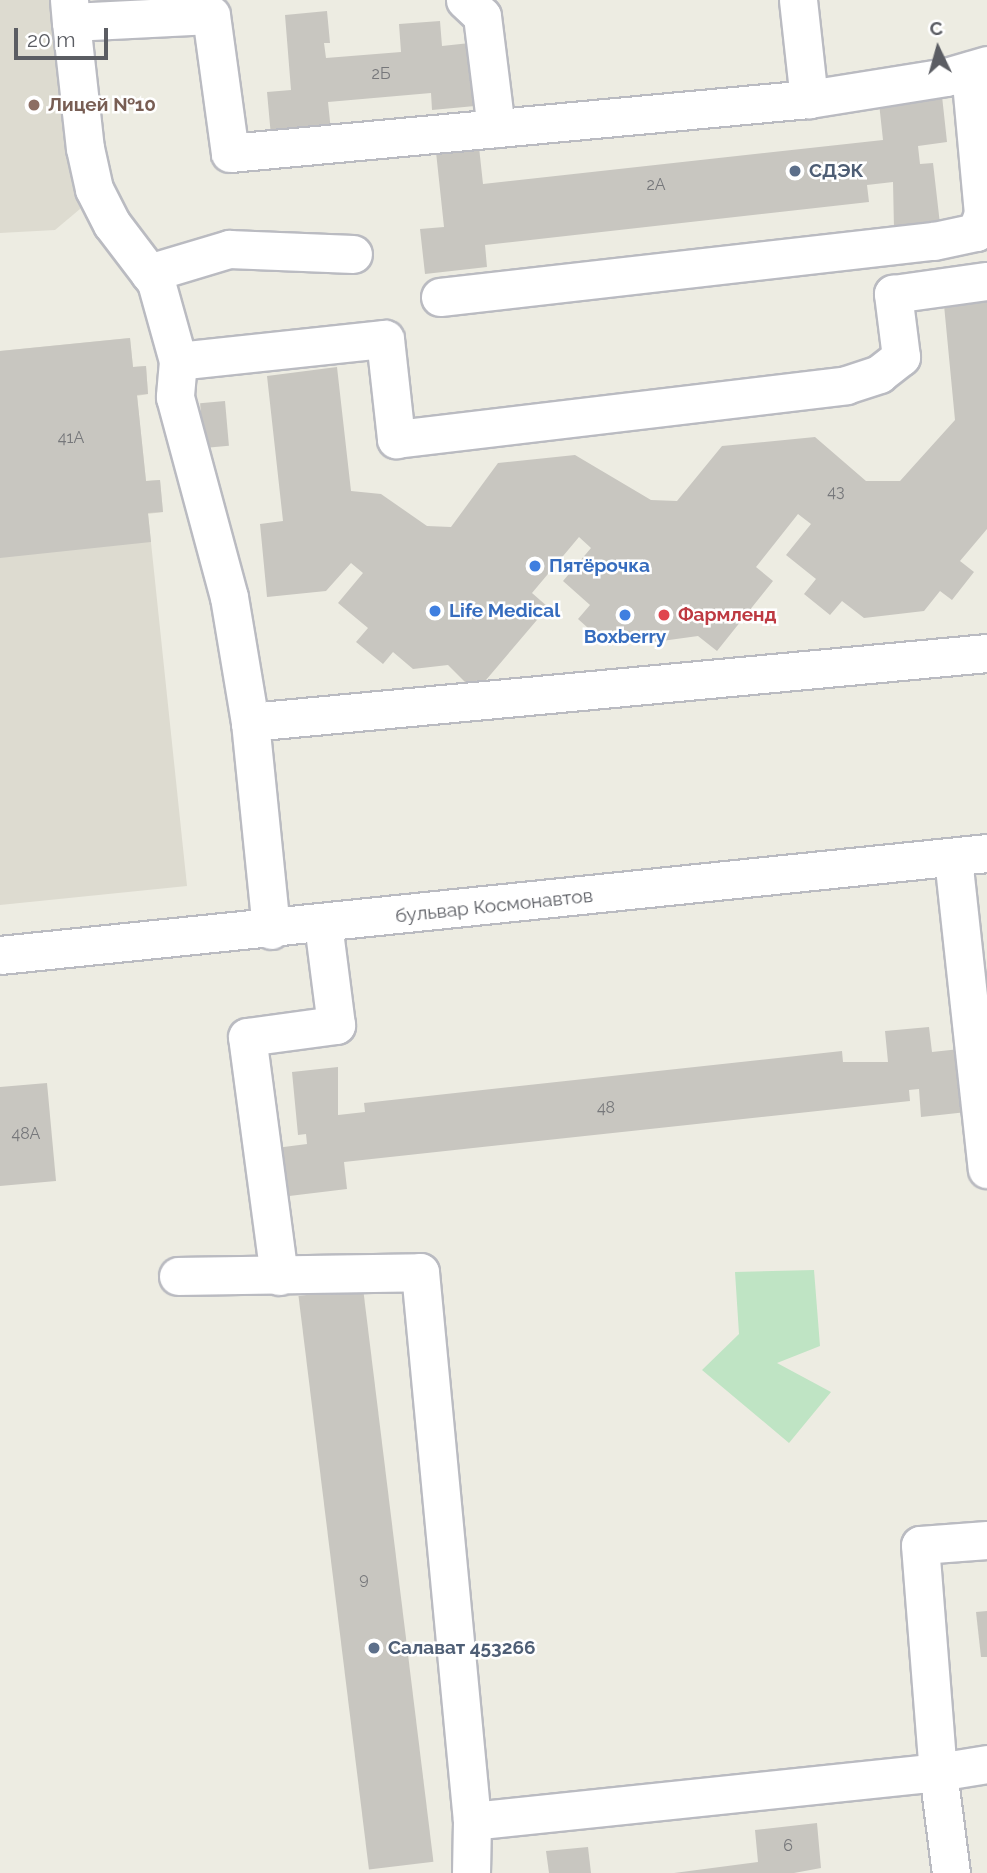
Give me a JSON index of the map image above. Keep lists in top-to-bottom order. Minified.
{"streets":{"street":["бульвар Космонавтов"]},"places":["Лицей №10","СДЭК","Пятёрочка","Life Medical","Boxberry","Фармленд","Салават 453266"],"house_numbers":["2Б","2А","41А","43","48","48А","9","6"],"scale_bar":"20 m","north":"top"}
